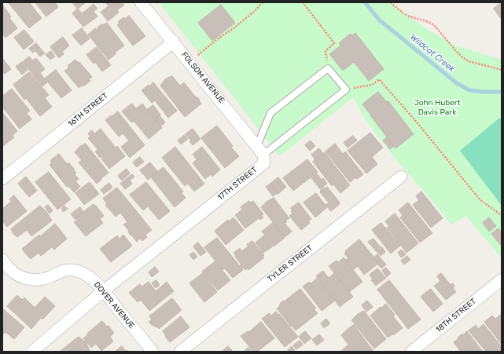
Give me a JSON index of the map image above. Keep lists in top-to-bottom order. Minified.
{"streets":{"street":["FOLSOM AVENUE","16TH STREET","17TH STREET","TYLER STREET","DOVER AVENUE","18TH STREET"]},"crossings":[["FOLSOM AVENUE","16TH STREET"],["FOLSOM AVENUE","17TH STREET"],["17TH STREET","DOVER AVENUE"]],"water":["Wildcat Creek"],"parks":["John Hubert Davis Park"]}
